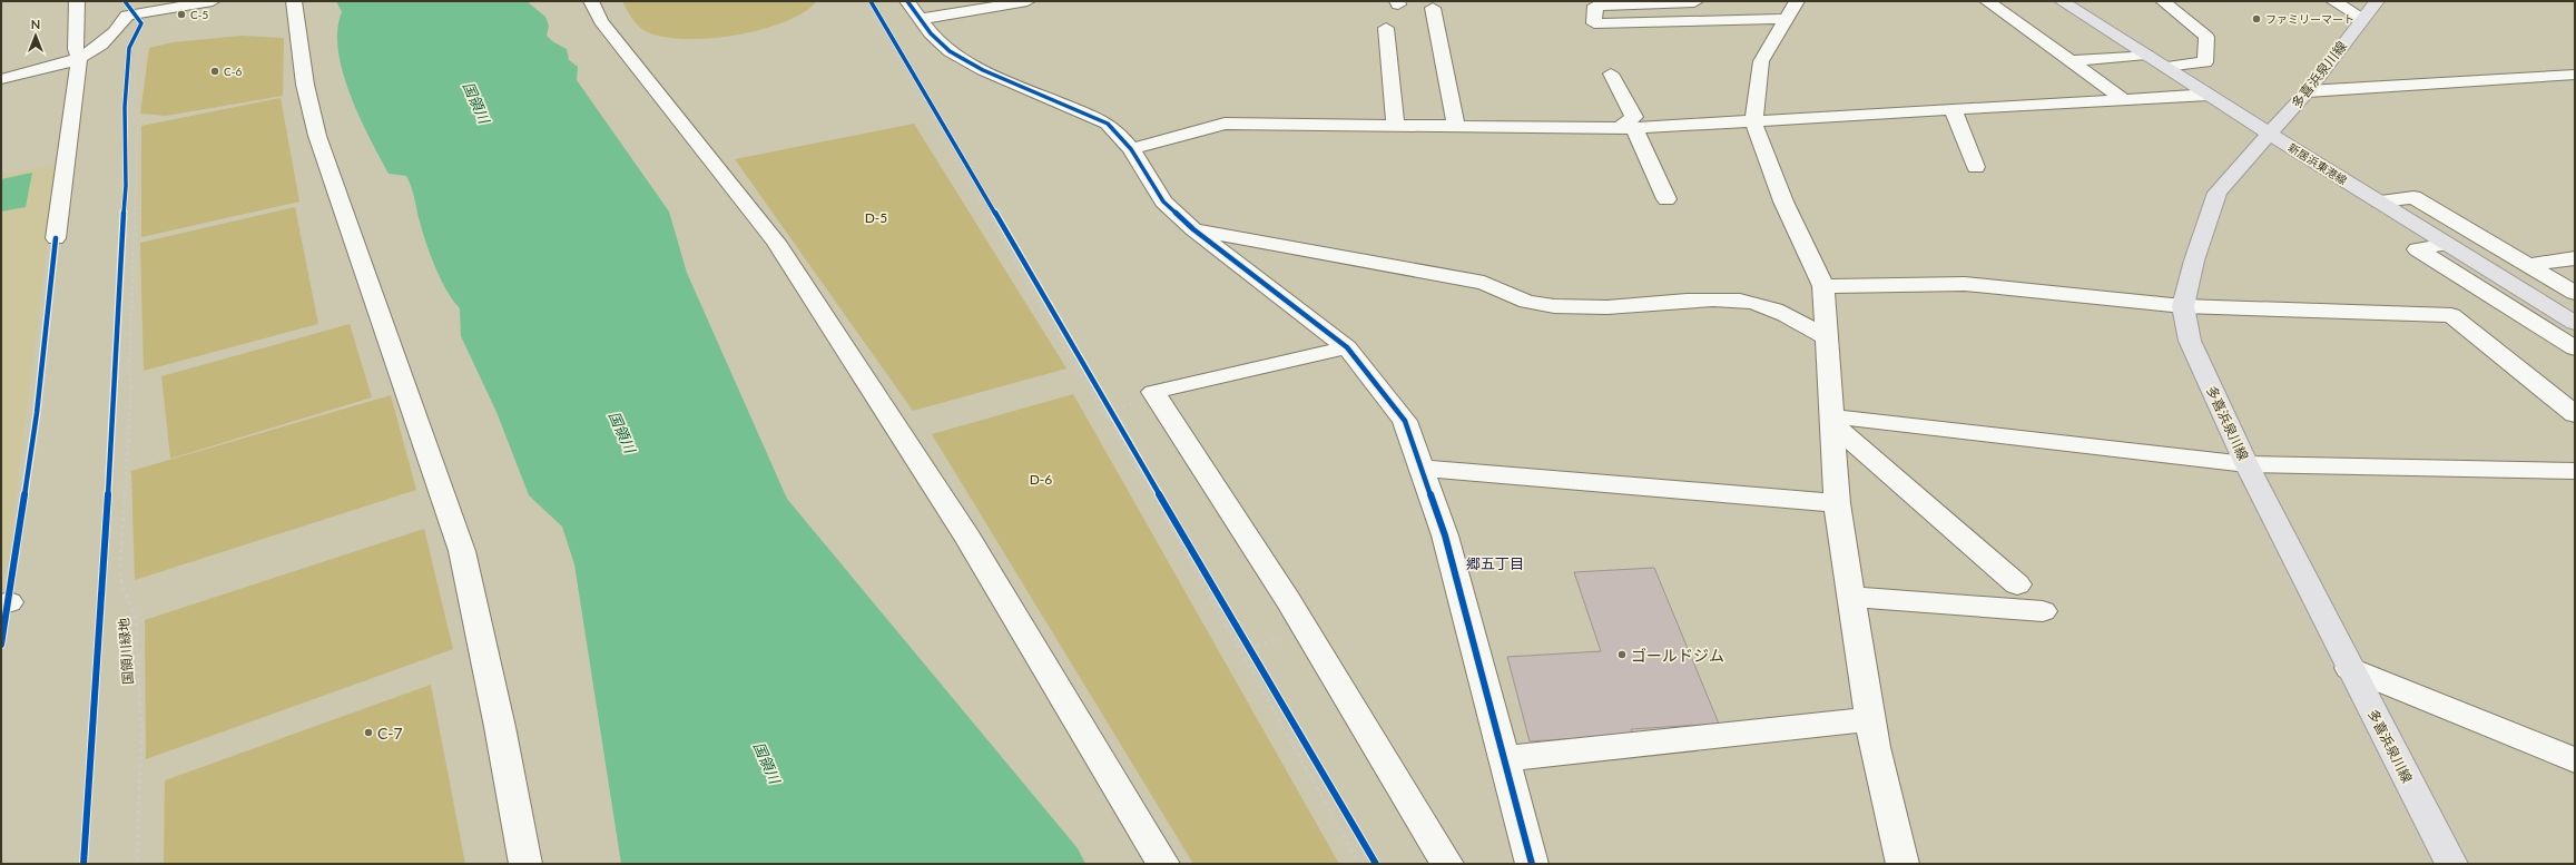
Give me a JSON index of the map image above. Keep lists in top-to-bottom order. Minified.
{"streets":{"main road":["多喜浜泉川線","新居浜東港線"],"path":["国領川緑地"]},"crossings":[["多喜浜泉川線","新居浜東港線"]],"districts":["郷五丁目"],"water":["国領川"],"parks":["D-5","D-6"],"places":["C-5","ファミリーマート","C-6","ゴールドジム","C-7"],"north":"top"}
